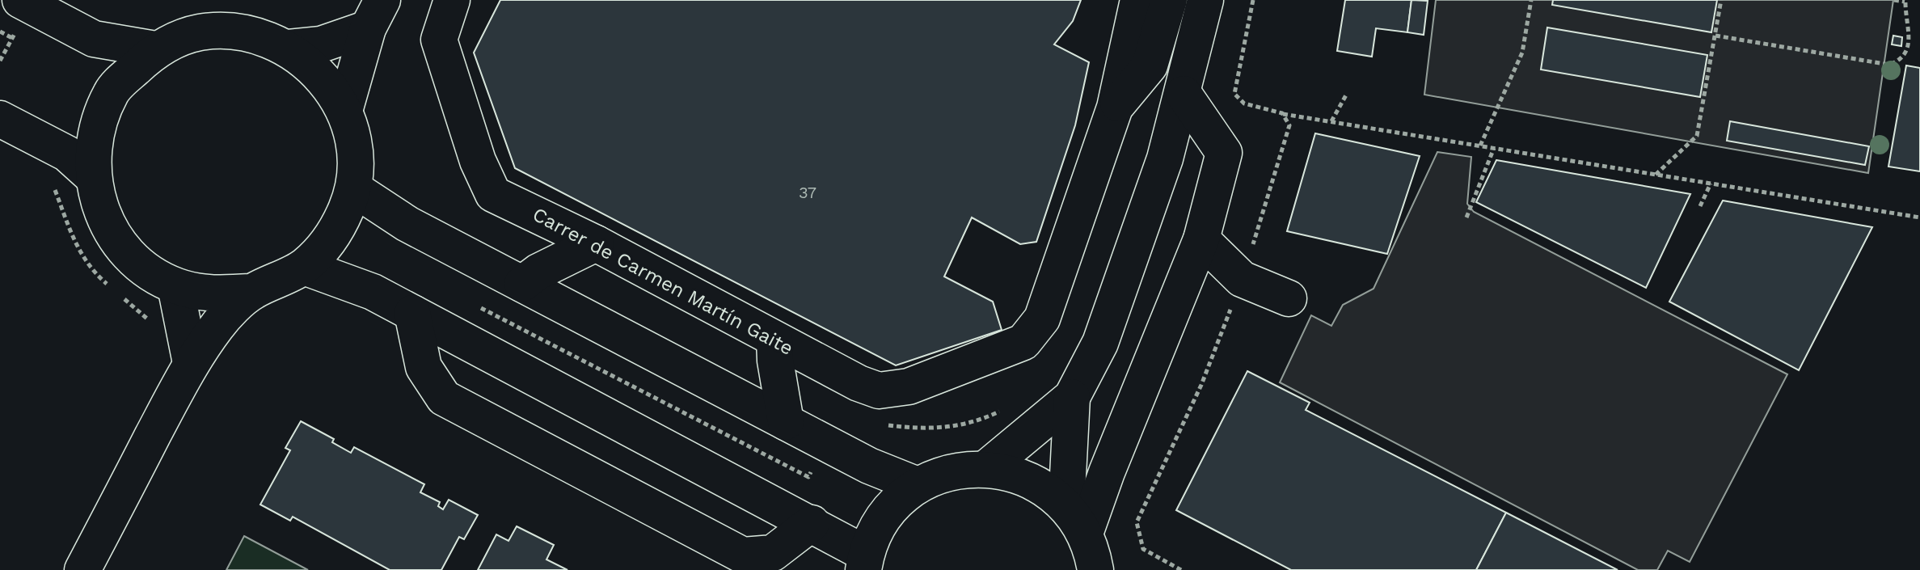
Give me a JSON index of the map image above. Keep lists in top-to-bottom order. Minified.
{"streets":{"street":["Carrer de Carmen Martín Gaite"]},"house_numbers":["37"]}
